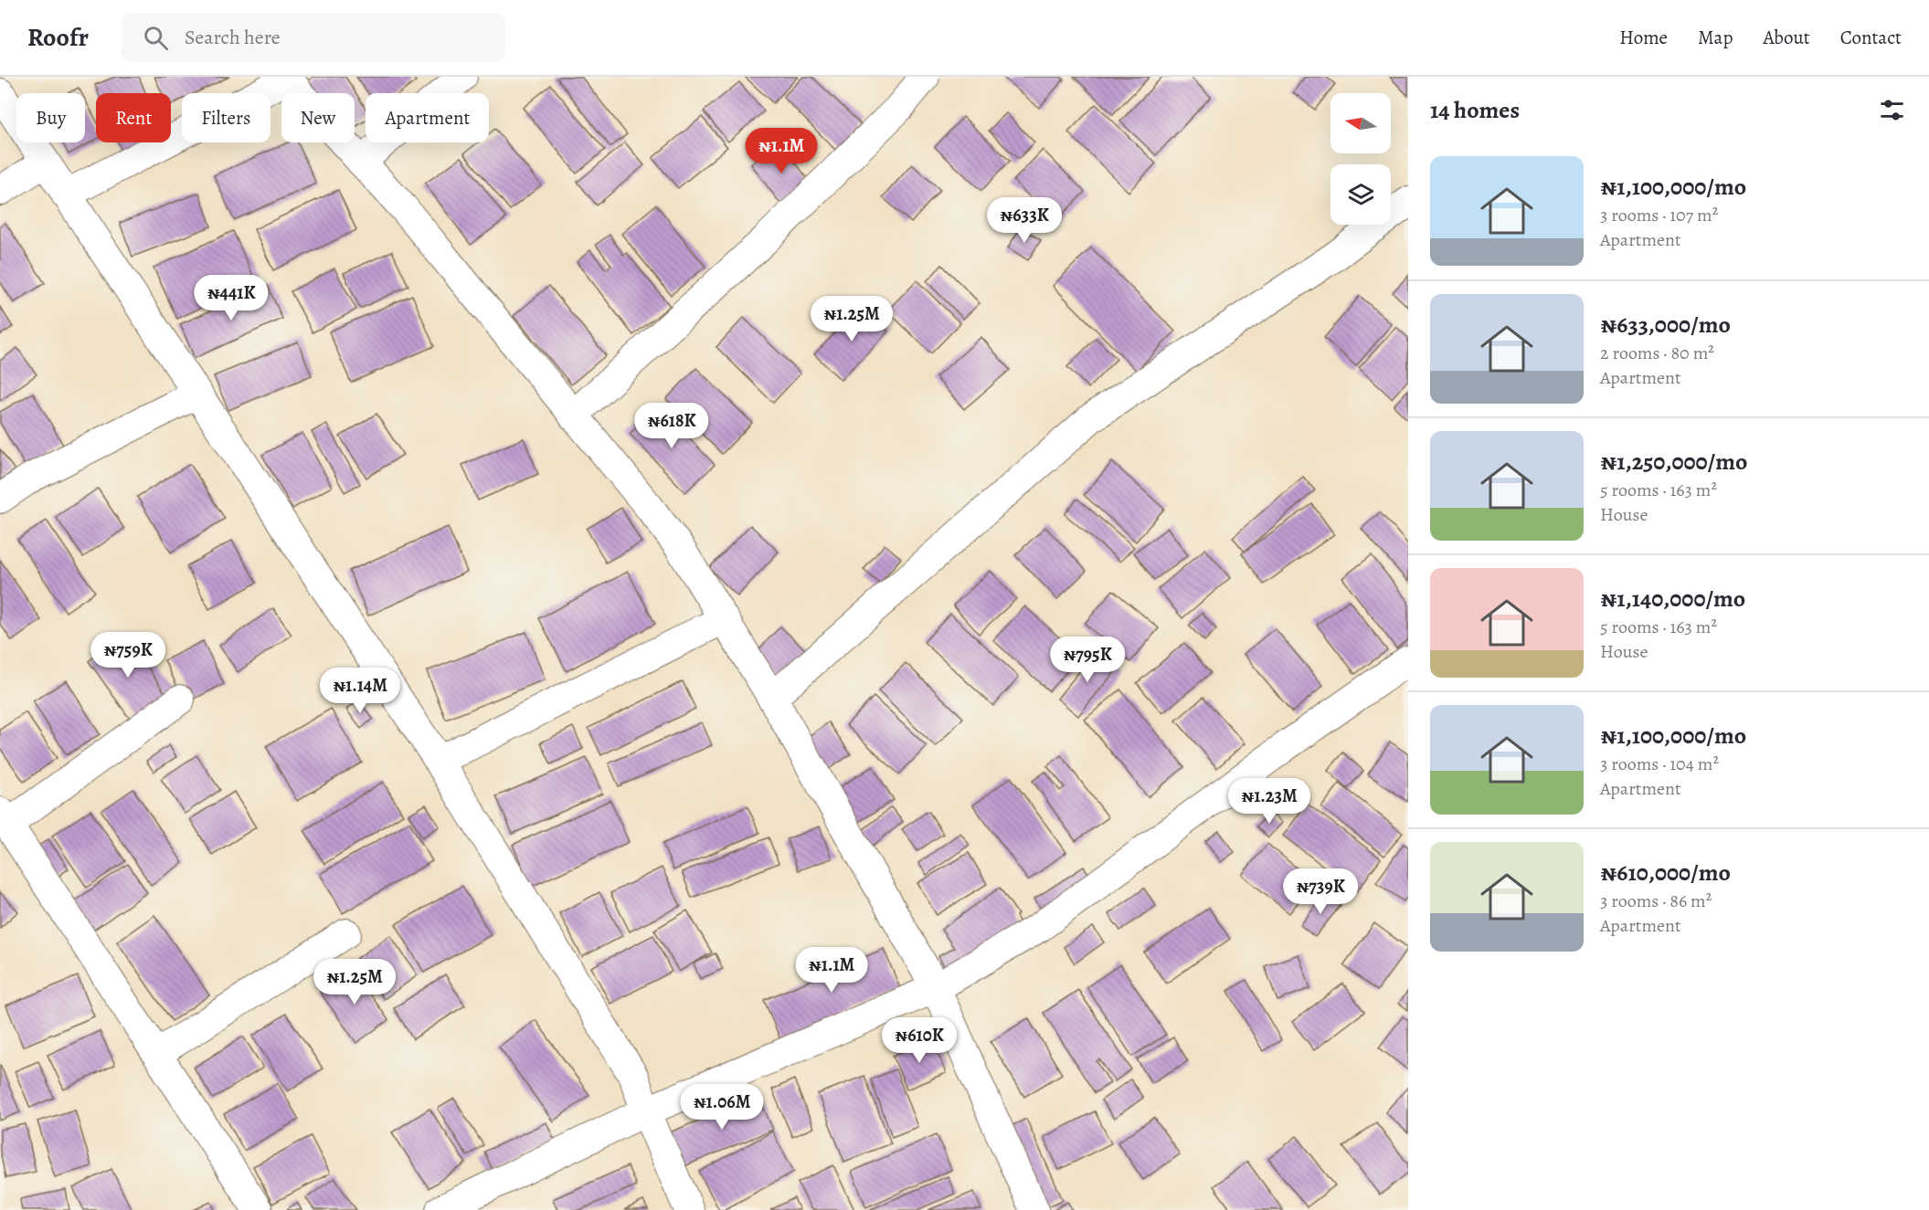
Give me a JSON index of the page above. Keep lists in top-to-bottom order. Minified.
{"north":"left","page":{"header":"Roofr","search":"Search here","nav":["Home","Map","About","Contact"],"heading":"14 homes","chip":["Buy","Rent","Filters","New","Apartment"],"price":["₦1.1M","₦633K","₦441K","₦1.25M","₦618K","₦759K","₦795K","₦1.14M","₦1.23M","₦739K","₦1.1M","₦1.25M","₦610K","₦1.06M"],"list":[{"name":"₦1,100,000/mo","note":"3 rooms · 107 m² · Apartment"},{"name":"₦633,000/mo","note":"2 rooms · 80 m² · Apartment"},{"name":"₦1,250,000/mo","note":"5 rooms · 163 m² · House"},{"name":"₦1,140,000/mo","note":"5 rooms · 163 m² · House"},{"name":"₦1,100,000/mo","note":"3 rooms · 104 m² · Apartment"},{"name":"₦610,000/mo","note":"3 rooms · 86 m² · Apartment"}]}}
